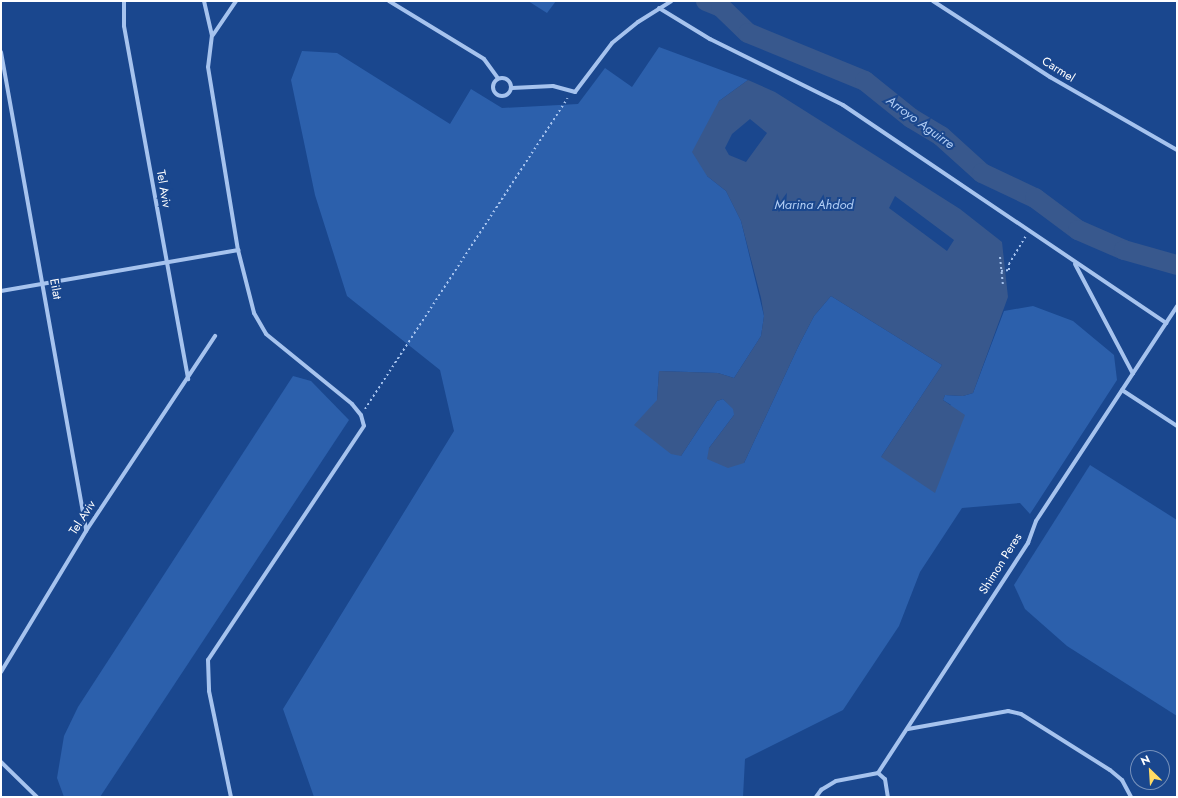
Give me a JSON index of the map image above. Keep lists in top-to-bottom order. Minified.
{"streets":{"street":["Carmel","Tel Aviv","Eilat","Shimon Peres"]},"crossings":[["Tel Aviv","Eilat"]],"water":["Arroyo Aguirre","Marina Ahdod"],"north":"top left"}
